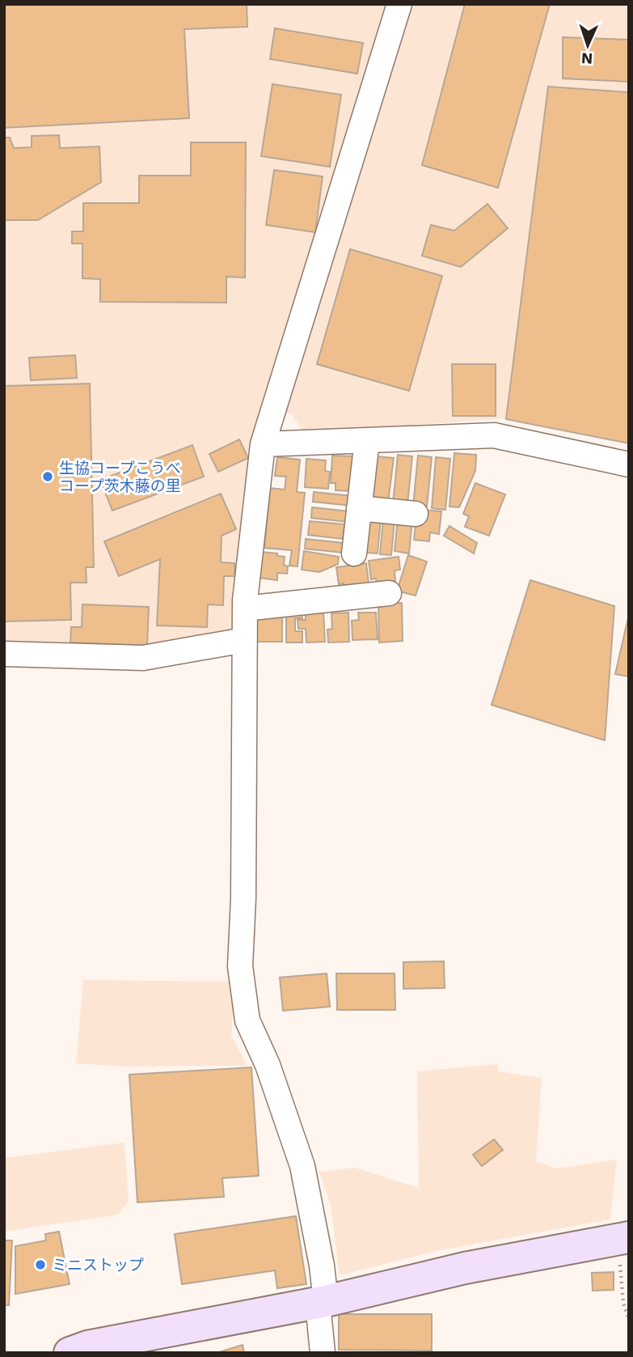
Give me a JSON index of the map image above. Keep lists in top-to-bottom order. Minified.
{"places":["生協コープこうべ コープ茨木藤の里","ミニストップ"],"north":"bottom"}
